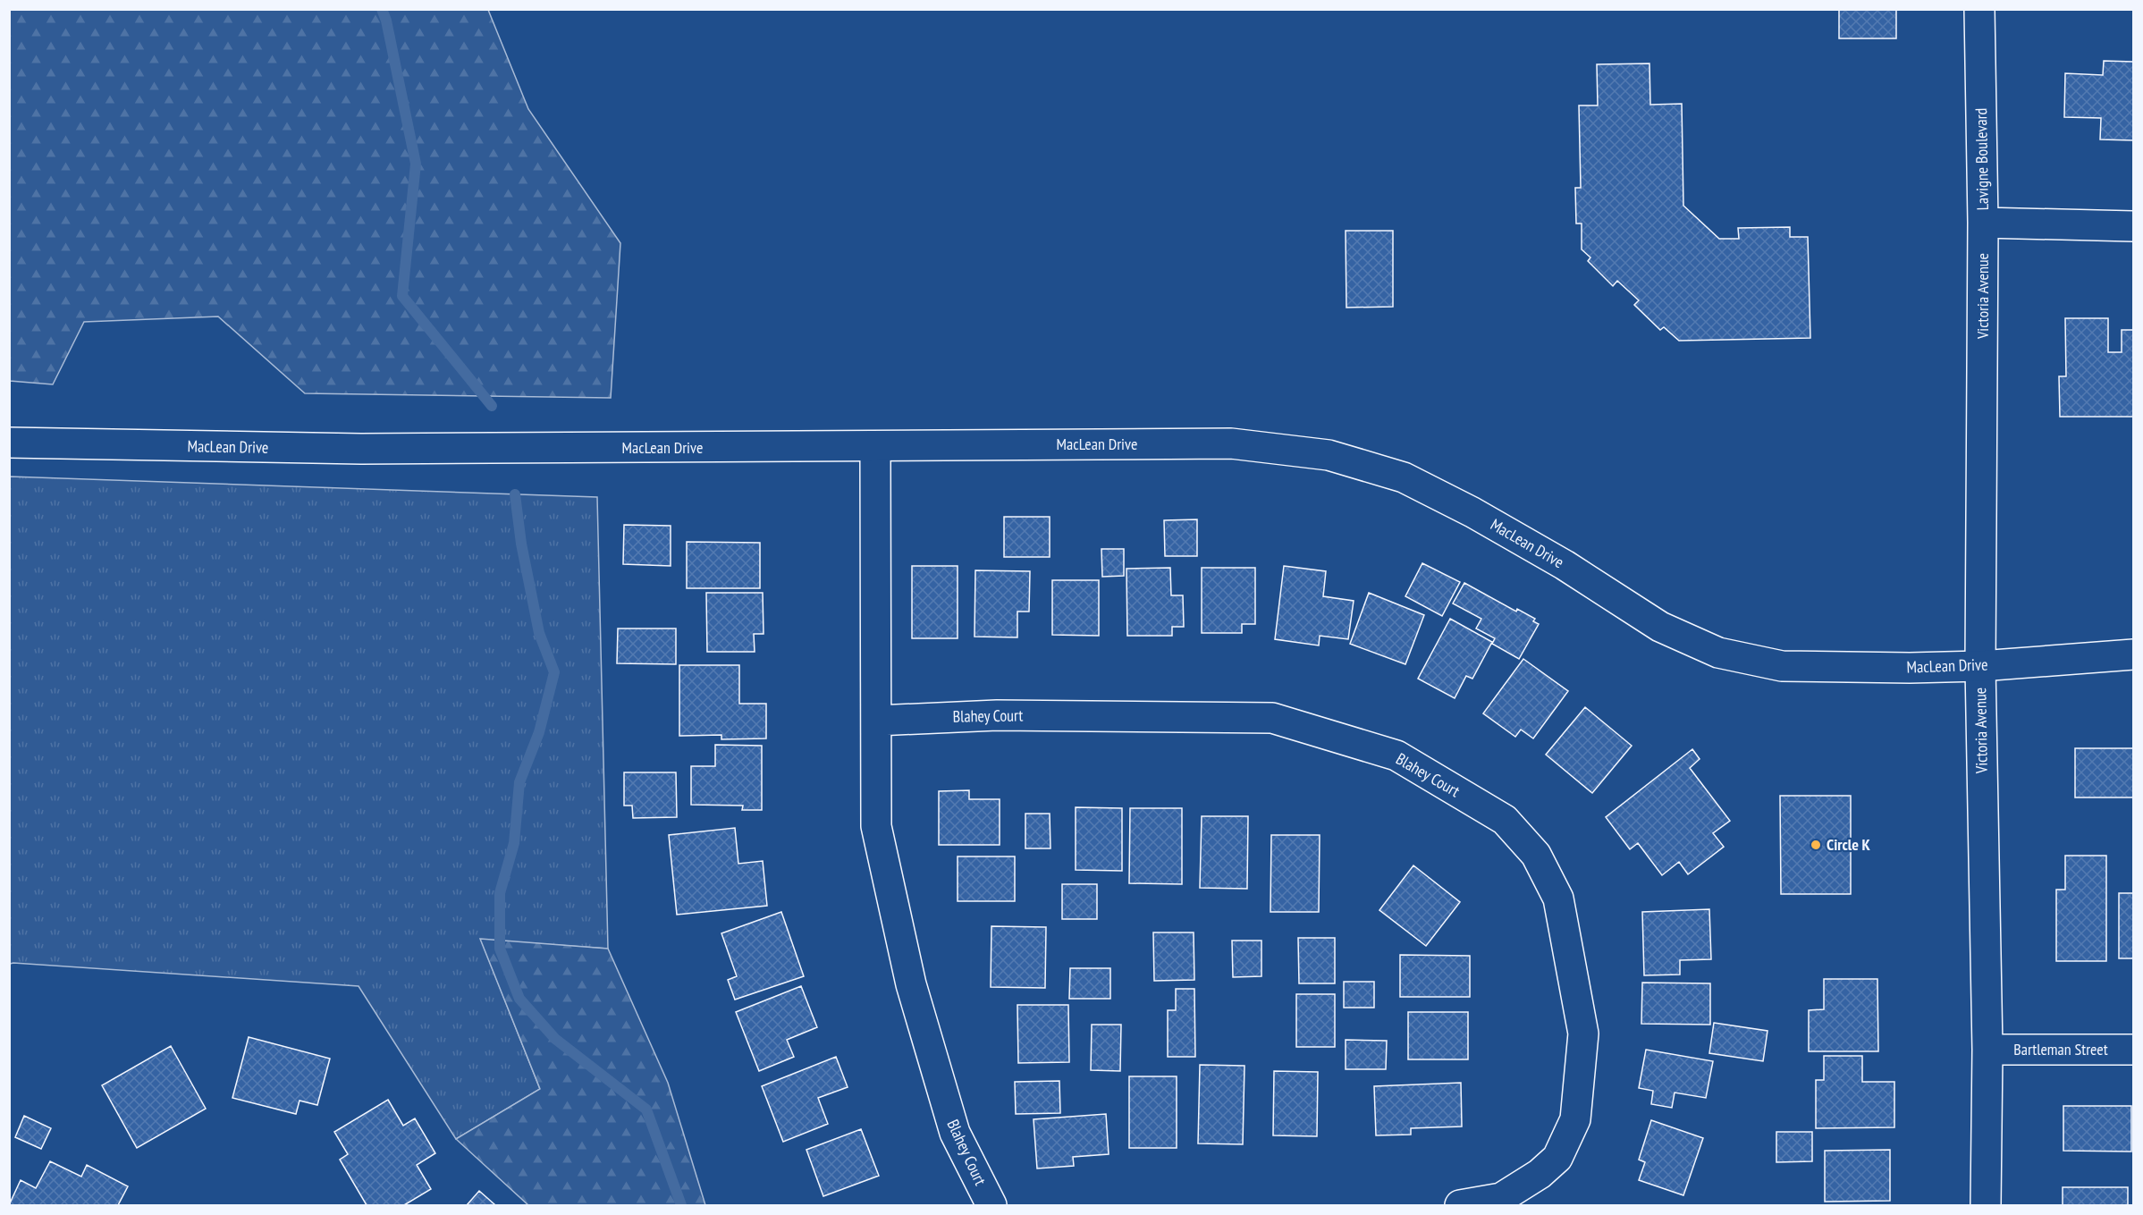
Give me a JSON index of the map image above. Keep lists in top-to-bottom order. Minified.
{"streets":{"street":["Lavigne Boulevard","Victoria Avenue","MacLean Drive","Blahey Court","Bartleman Street"]},"crossings":[["Lavigne Boulevard","Victoria Avenue"],["Victoria Avenue","MacLean Drive"],["Victoria Avenue","Bartleman Street"],["MacLean Drive","Blahey Court"]],"places":["Circle K"]}
